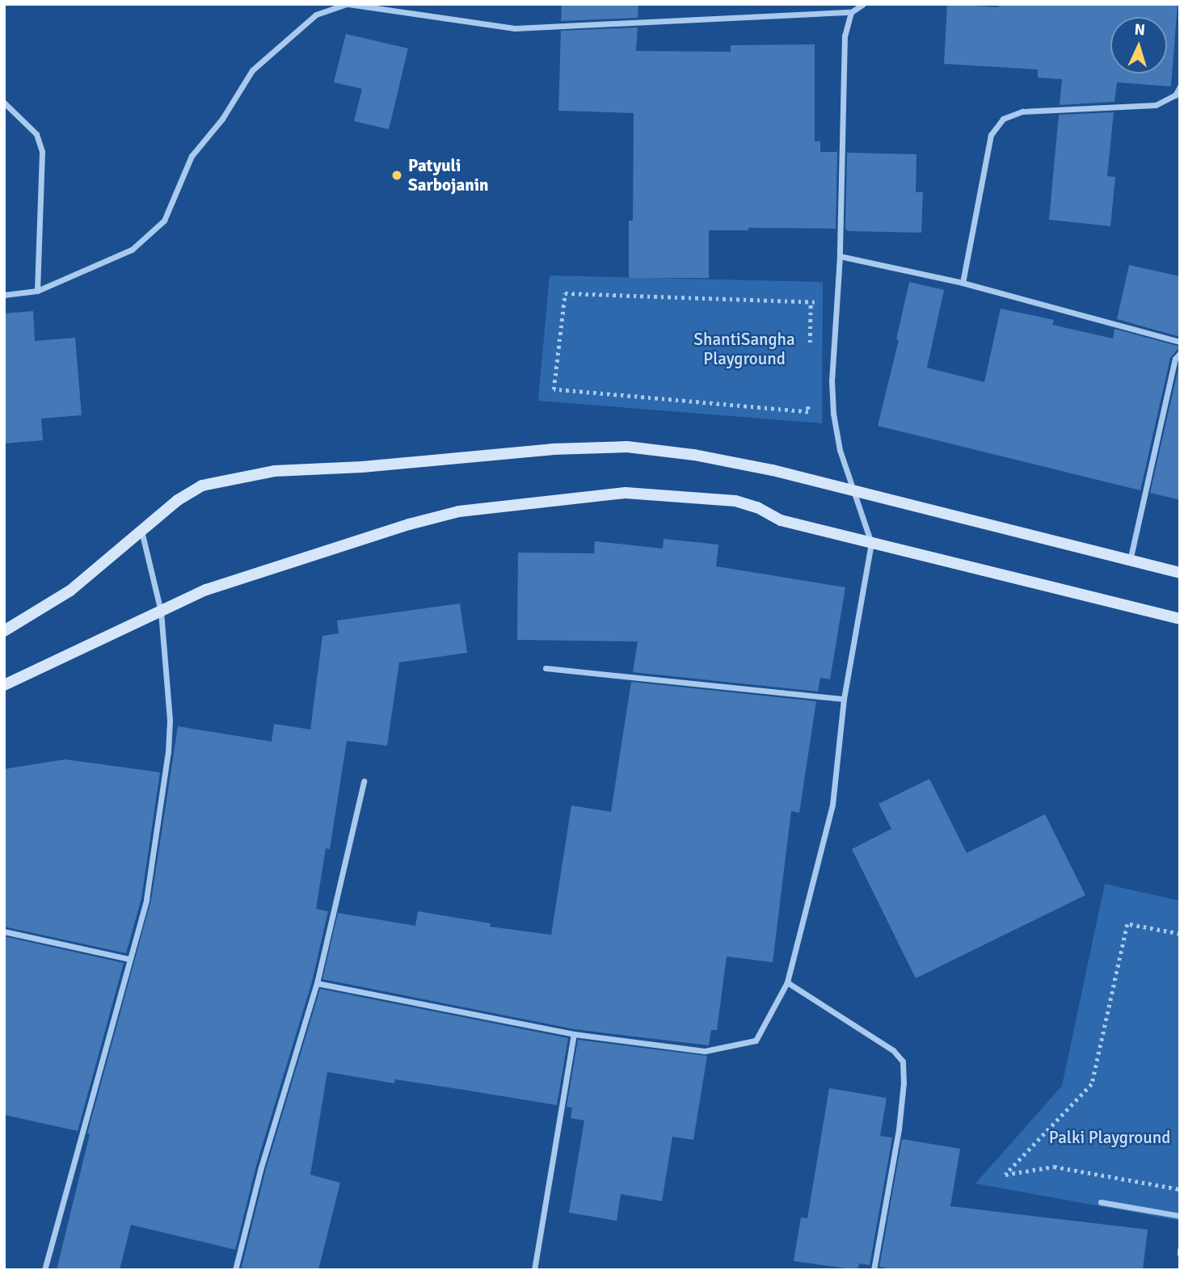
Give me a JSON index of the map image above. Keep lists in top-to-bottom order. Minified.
{"parks":["ShantiSangha Playground","Palki Playground"],"places":["Patyuli Sarbojanin"],"north":"top"}
